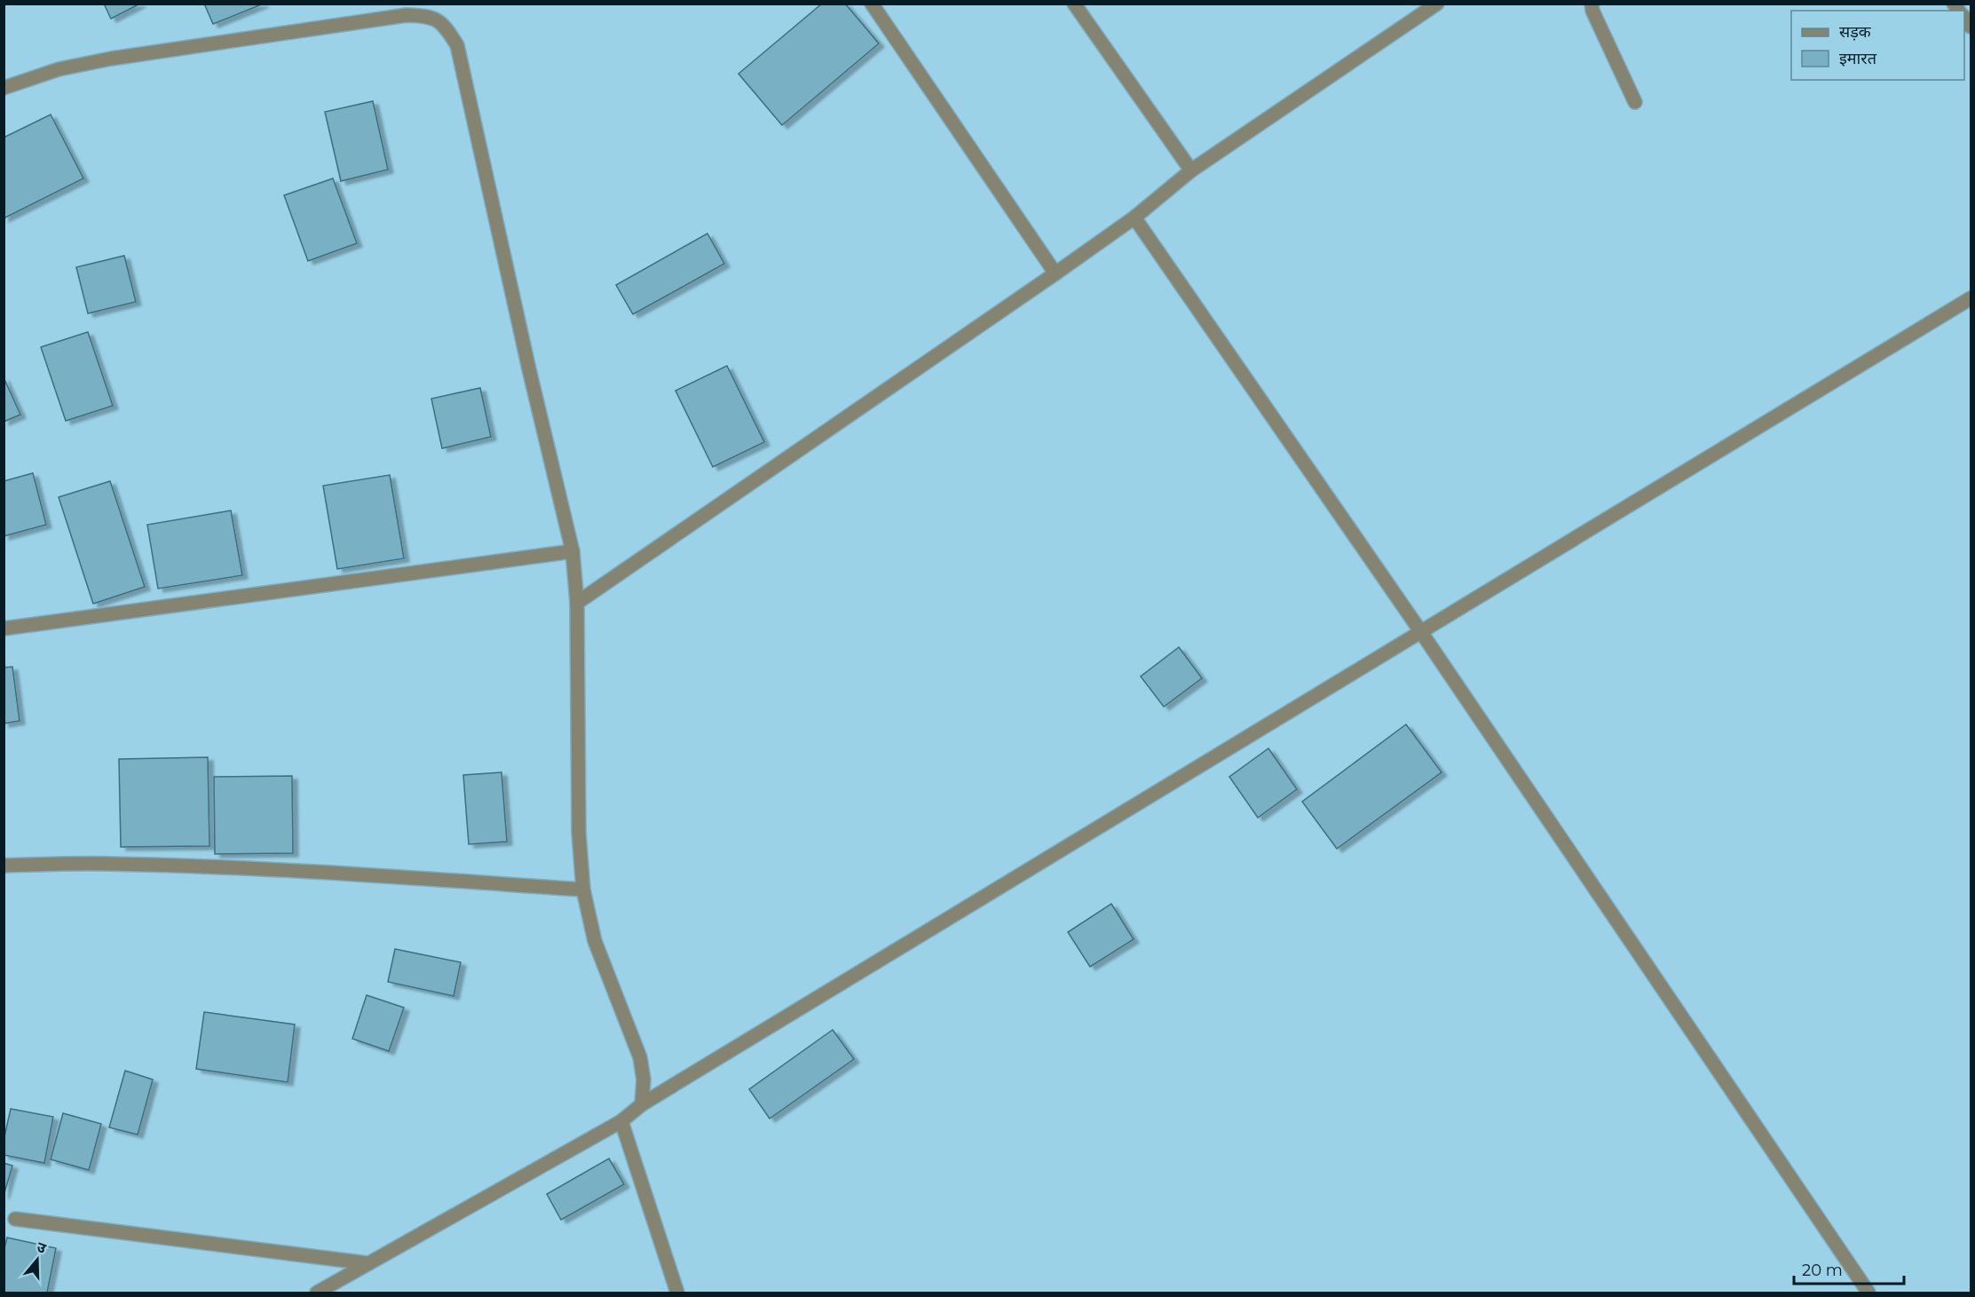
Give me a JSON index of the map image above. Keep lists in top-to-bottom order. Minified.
{"legend":["सड़क","इमारत"],"scale_bar":"20 m","north":"top"}
